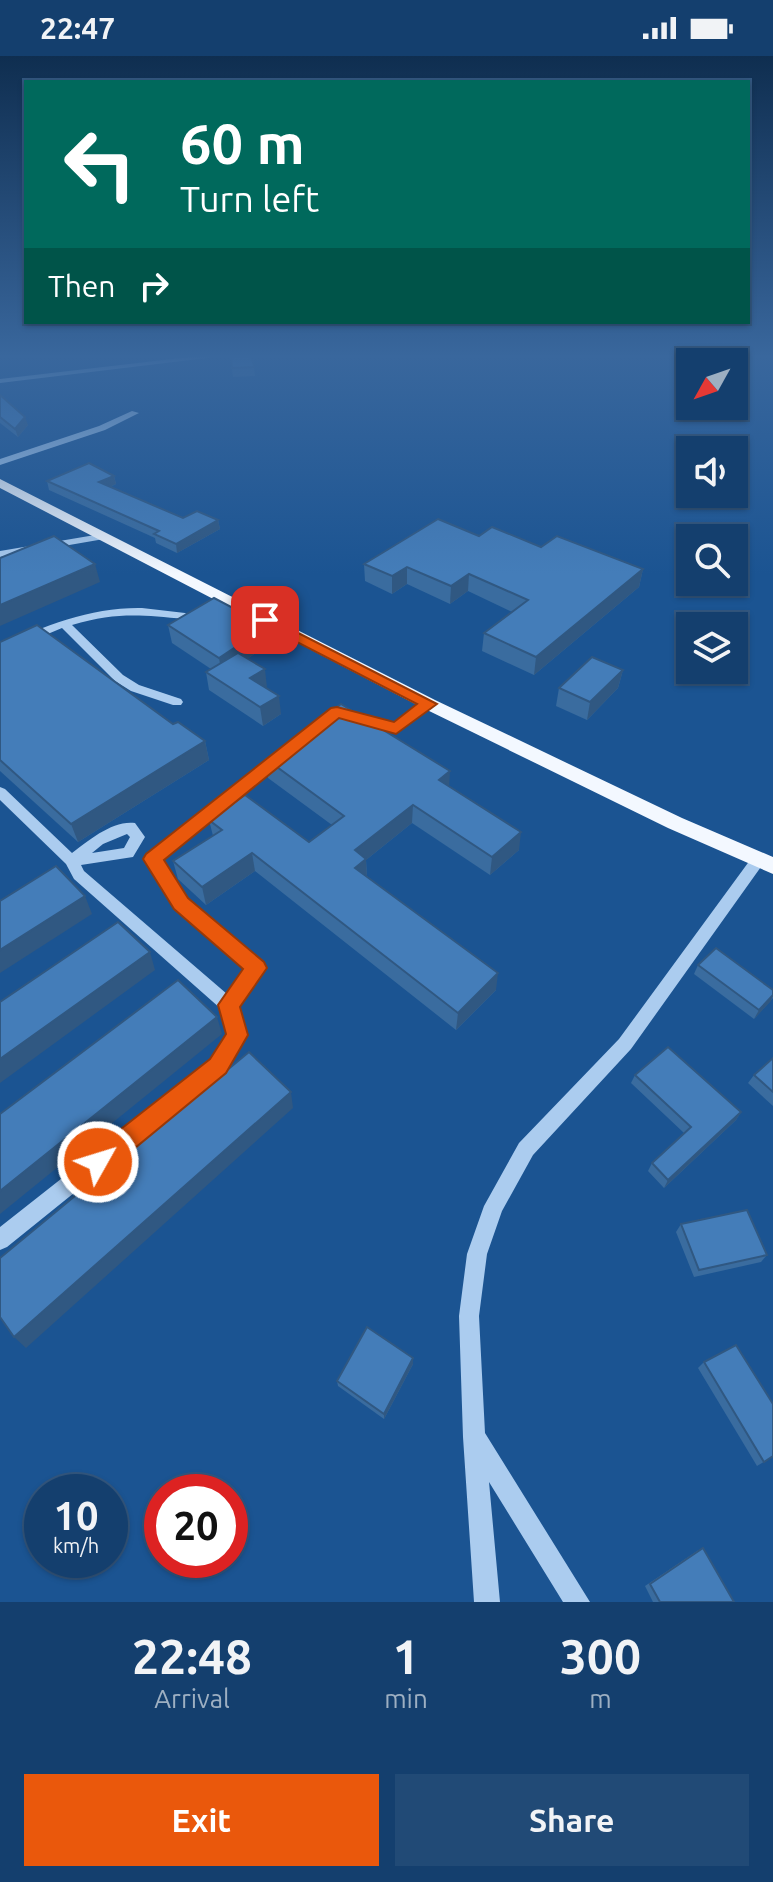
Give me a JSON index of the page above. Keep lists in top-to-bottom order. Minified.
{"north":"bottom left","page":{"status":"22:47","turn":["60 m","Turn left"],"then":"Then","speed":"10 km/h","limit":"20","eta":["22:48","Arrival","1","min","300","m"],"buttons":["Exit","Share"]}}
